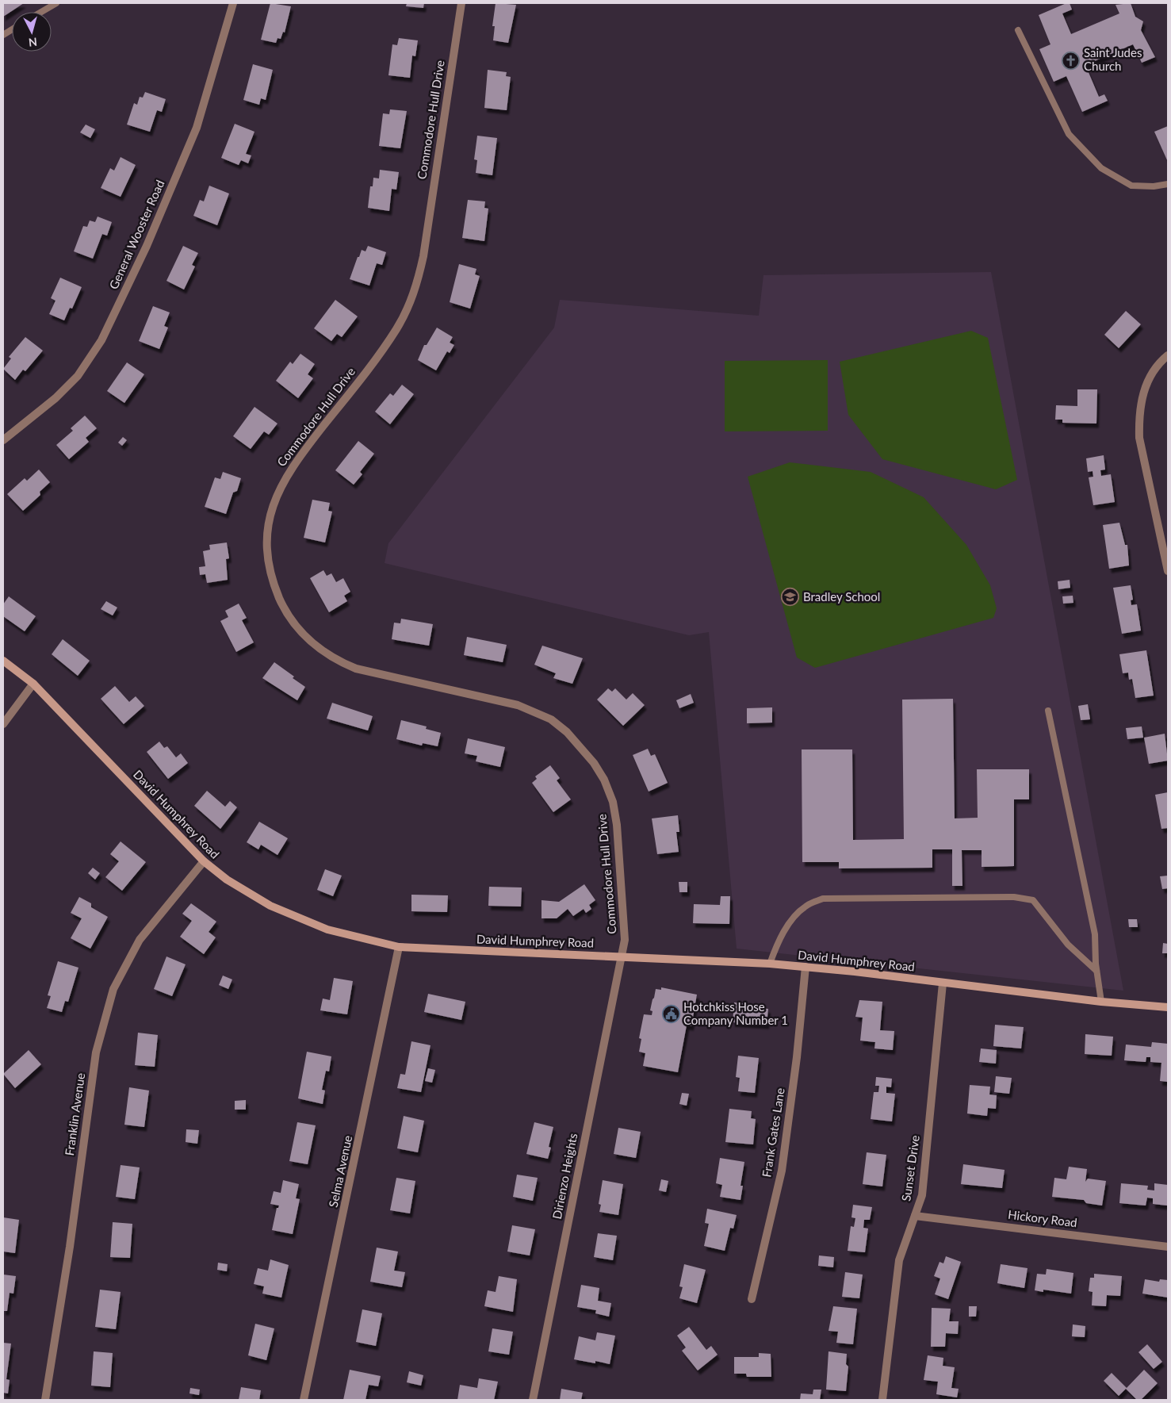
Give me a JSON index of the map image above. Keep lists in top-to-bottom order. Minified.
{"streets":{"street":["Commodore Hull Drive","General Wooster Road","David Humphrey Road","Franklin Avenue","Frank Gates Lane","Sunset Drive","Selma Avenue","Dirienzo Heights","Hickory Road"]},"crossings":[["Commodore Hull Drive","David Humphrey Road"],["Commodore Hull Drive","Dirienzo Heights"],["David Humphrey Road","Franklin Avenue"],["David Humphrey Road","Frank Gates Lane"],["David Humphrey Road","Sunset Drive"],["David Humphrey Road","Selma Avenue"],["David Humphrey Road","Dirienzo Heights"],["Sunset Drive","Hickory Road"]],"places":{"church":["Saint Judes Church"],"school or university":["Bradley School"],"public building":["Hotchkiss Hose Company Number 1"]},"north":"bottom"}
